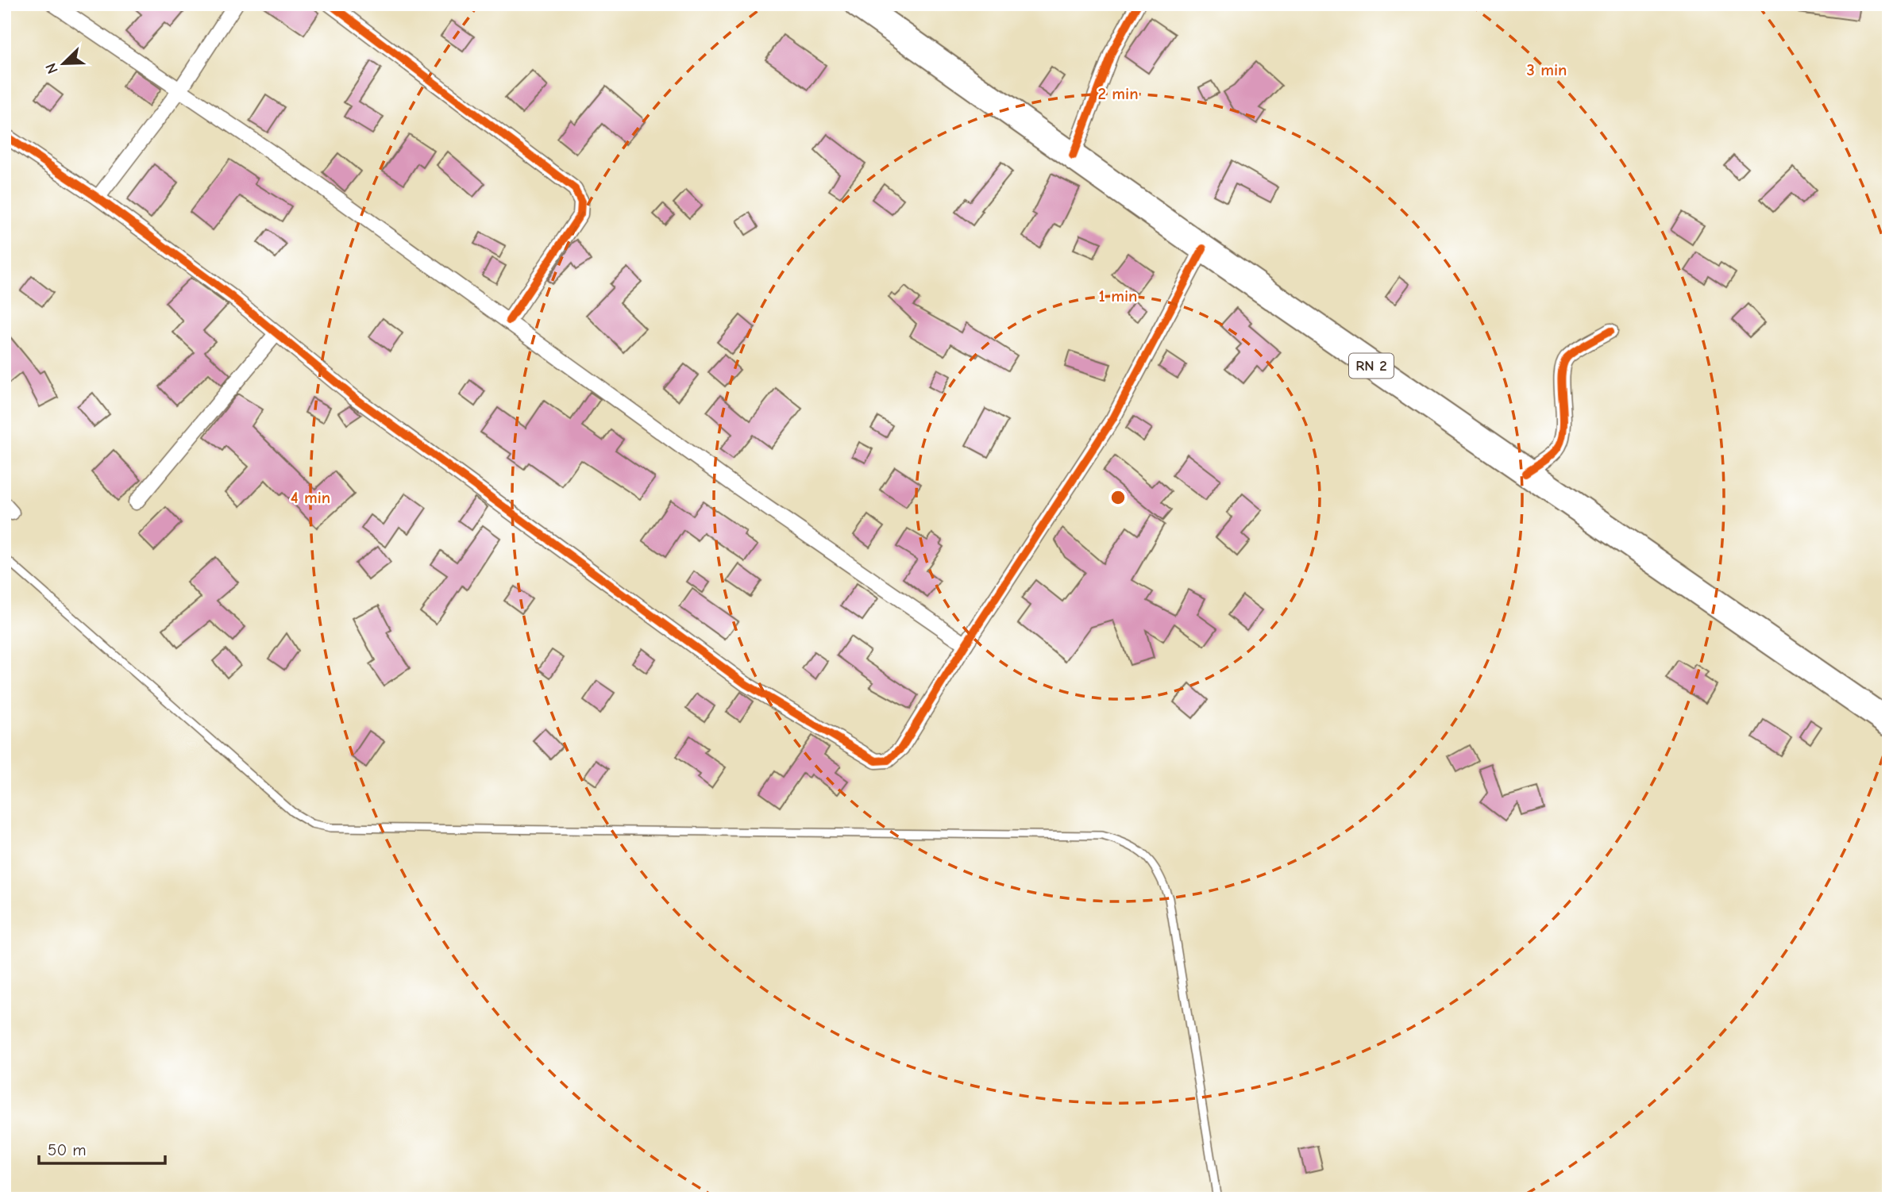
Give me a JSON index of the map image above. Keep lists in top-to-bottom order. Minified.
{"streets":{"highway":["RN 2"]},"scale_bar":"50 m","north":"bottom left","rings":["3 min","2 min","1 min","4 min"]}
